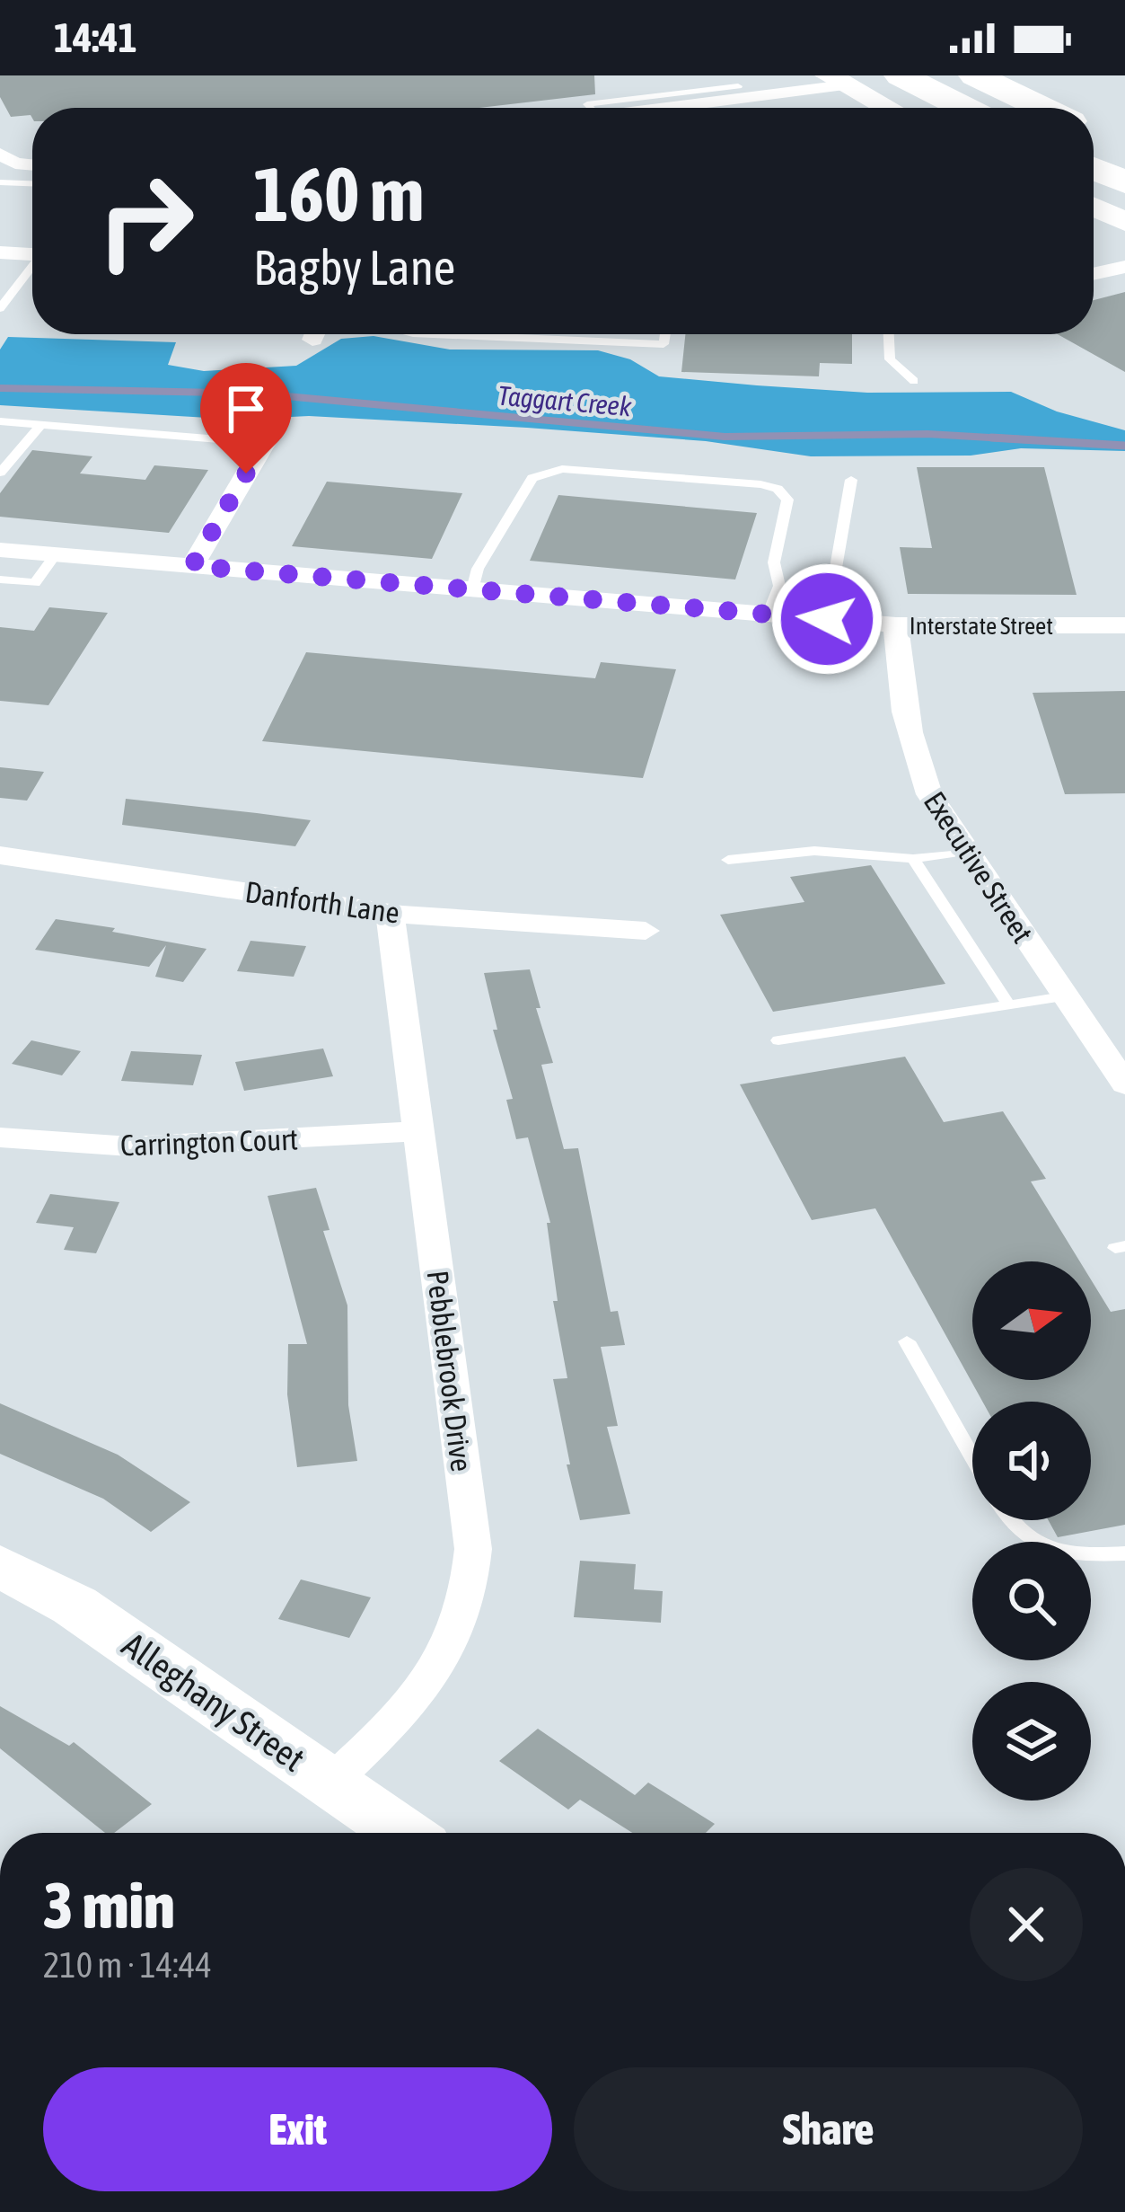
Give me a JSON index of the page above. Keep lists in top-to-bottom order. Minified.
{"streets":{"street":["Interstate Street","Executive Street","Danforth Lane","Carrington Court","Pebblebrook Drive","Alleghany Street"]},"crossings":[["Interstate Street","Executive Street"],["Danforth Lane","Pebblebrook Drive"],["Carrington Court","Pebblebrook Drive"],["Pebblebrook Drive","Alleghany Street"]],"water":["Taggart Creek"],"north":"right","page":{"status":"14:41","turn":["160 m","Bagby Lane"],"heading":["3 min","210 m · 14:44"],"buttons":["Exit","Share"]}}
